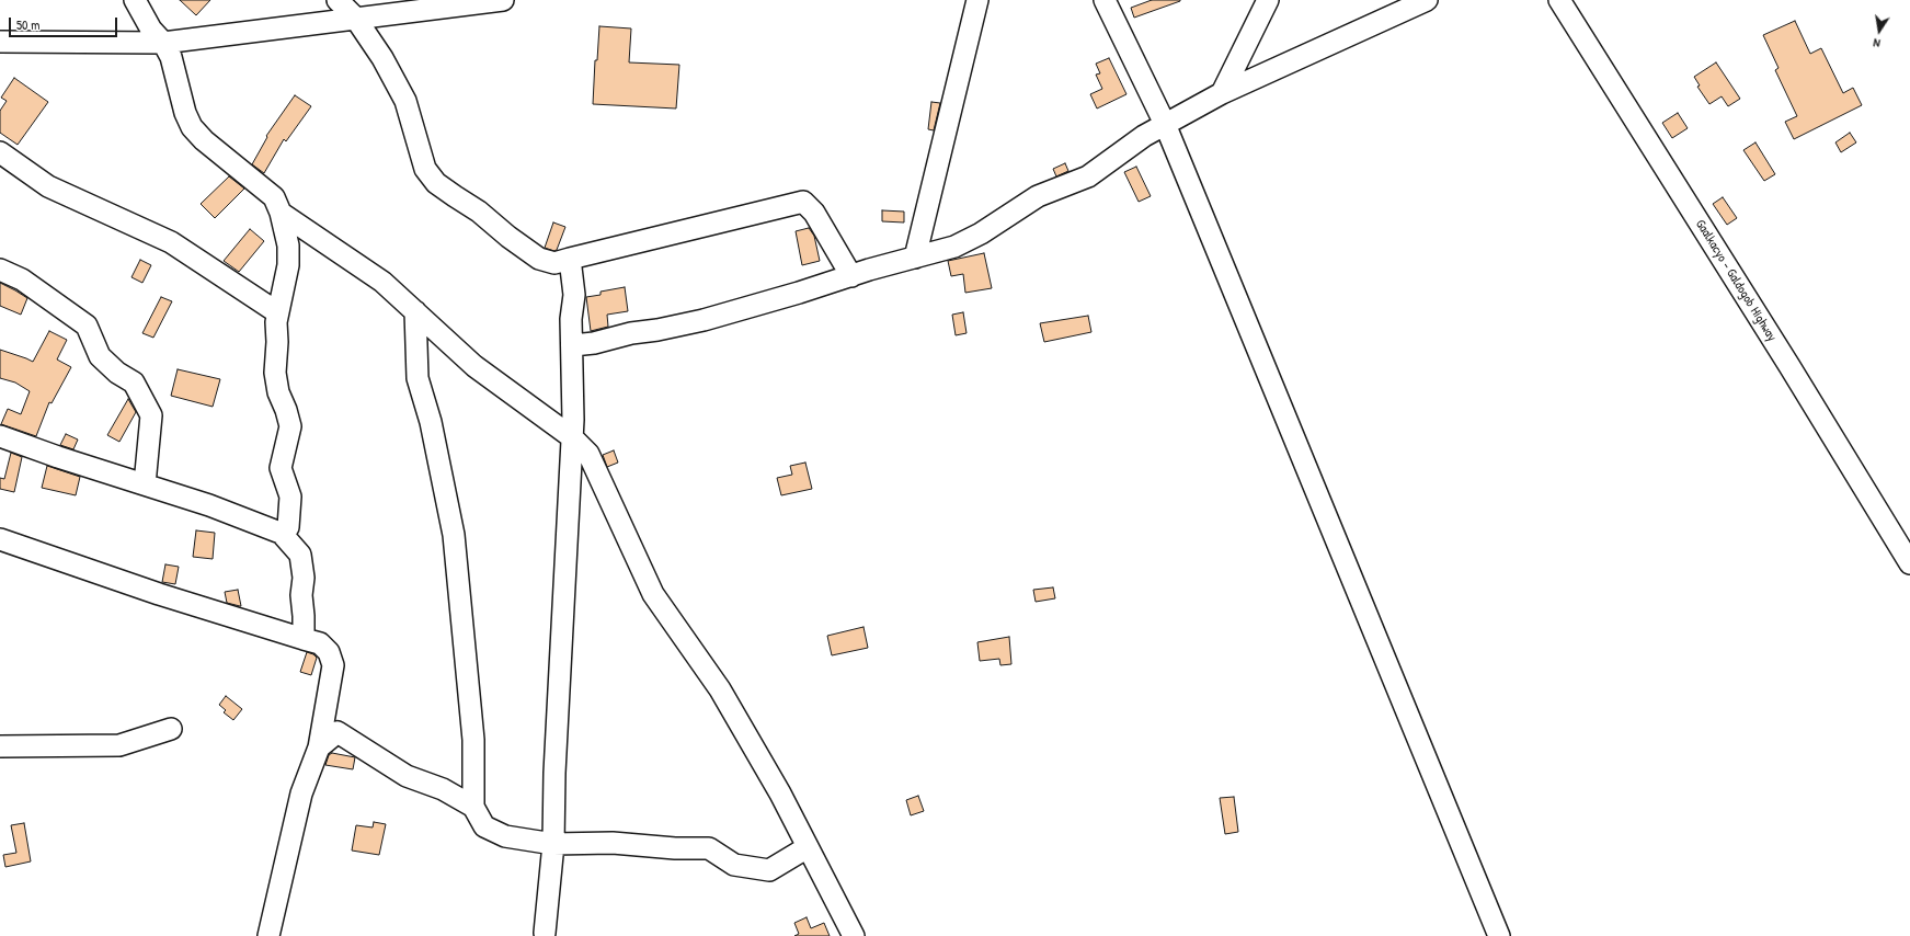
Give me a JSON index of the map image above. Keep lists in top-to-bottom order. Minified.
{"streets":{"street":["Gaalkacyo - Galdogob Highway"]},"scale_bar":"50 m","north":"bottom"}
